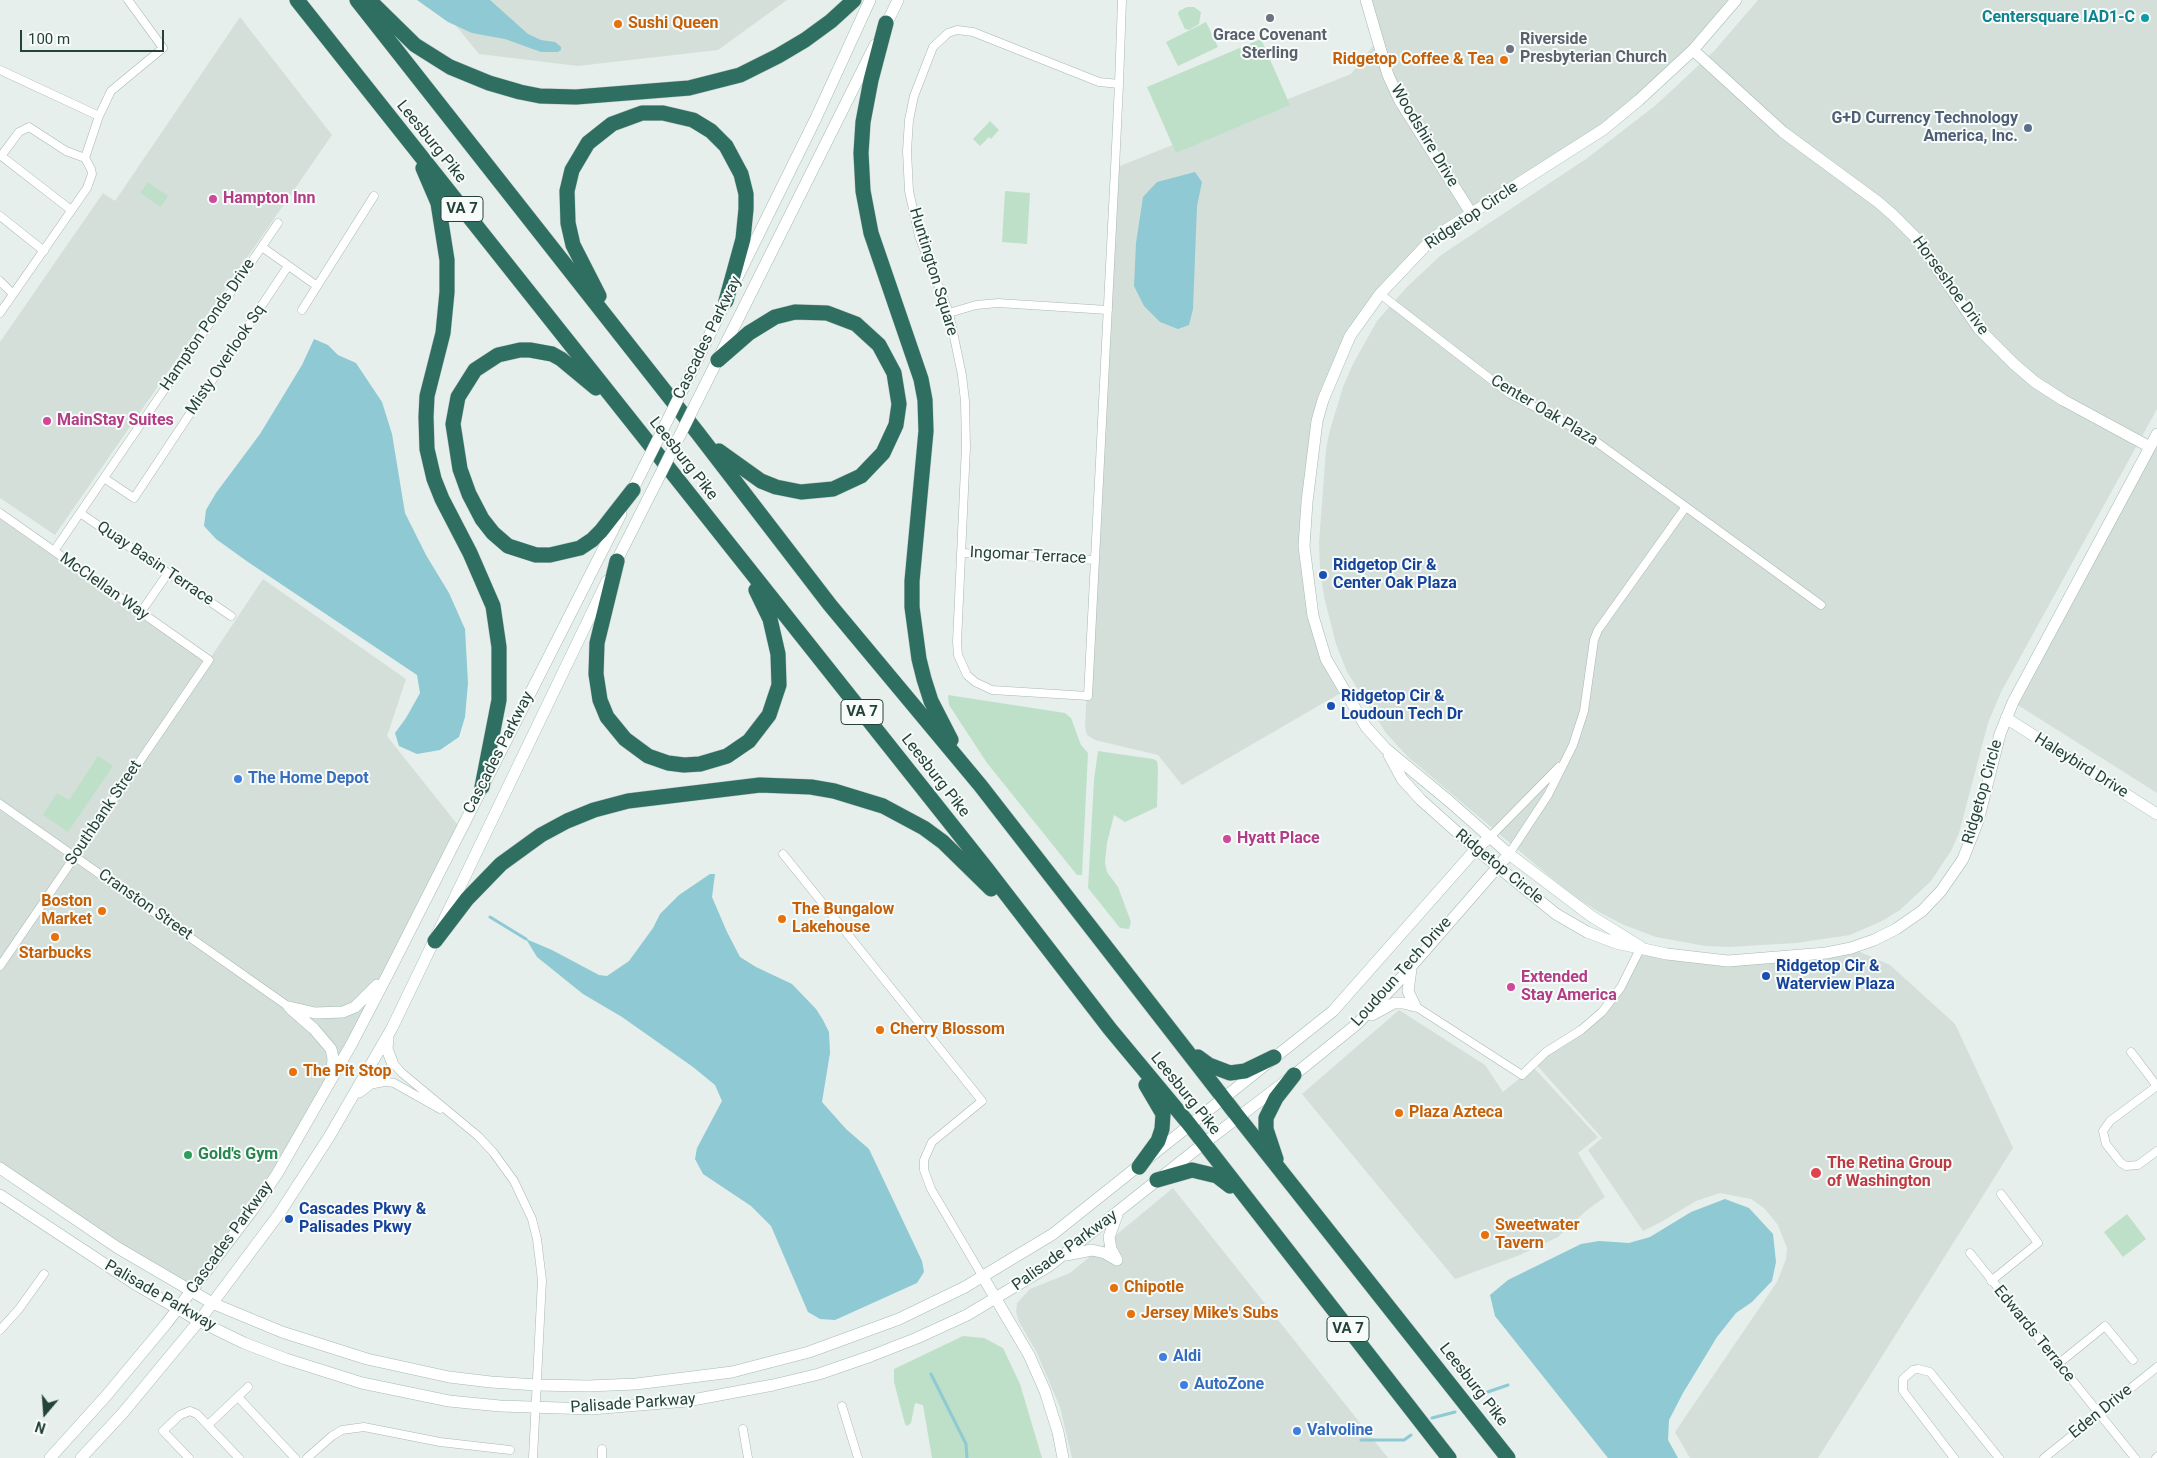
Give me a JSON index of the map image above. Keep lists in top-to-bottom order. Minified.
{"streets":{"highway":["Leesburg Pike","VA 7"],"main road":["Woodshire Drive","Ridgetop Circle","Horseshoe Drive","Cascades Parkway","Haleybird Drive","Loudoun Tech Drive","Palisade Parkway"],"street":["Huntington Square","Hampton Ponds Drive","Misty Overlook Sq","Center Oak Plaza","Ingomar Terrace","Quay Basin Terrace","McClellan Way","Southbank Street","Cranston Street","Edwards Terrace","Eden Drive"]},"crossings":[["Woodshire Drive","Ridgetop Circle"],["Leesburg Pike","Loudoun Tech Drive"],["Leesburg Pike","Palisade Parkway"],["Ridgetop Circle","Horseshoe Drive"],["Ridgetop Circle","Center Oak Plaza"],["Ridgetop Circle","Haleybird Drive"],["Ridgetop Circle","Loudoun Tech Drive"],["Huntington Square","Ingomar Terrace"],["Hampton Ponds Drive","Misty Overlook Sq"],["Hampton Ponds Drive","Quay Basin Terrace"],["Hampton Ponds Drive","McClellan Way"],["Cascades Parkway","Palisade Parkway"],["McClellan Way","Southbank Street"],["Southbank Street","Cranston Street"],["Loudoun Tech Drive","Palisade Parkway"],["Edwards Terrace","Eden Drive"]],"places":["Grace Covenant Sterling","Centersquare IAD1-C","Sushi Queen","Riverside Presbyterian Church","Ridgetop Coffee & Tea","G+D Currency Technology America, Inc.","Hampton Inn","MainStay Suites","Ridgetop Cir & Center Oak Plaza","Ridgetop Cir & Loudoun Tech Dr","The Home Depot","Hyatt Place","Boston Market","The Bungalow Lakehouse","Starbucks","Ridgetop Cir & Waterview Plaza","Extended Stay America","Cherry Blossom","The Pit Stop","Plaza Azteca","Gold's Gym","The Retina Group of Washington","Cascades Pkwy & Palisades Pkwy","Sweetwater Tavern","Chipotle","Jersey Mike's Subs","Aldi","AutoZone","Valvoline"],"scale_bar":"100 m","north":"bottom"}
